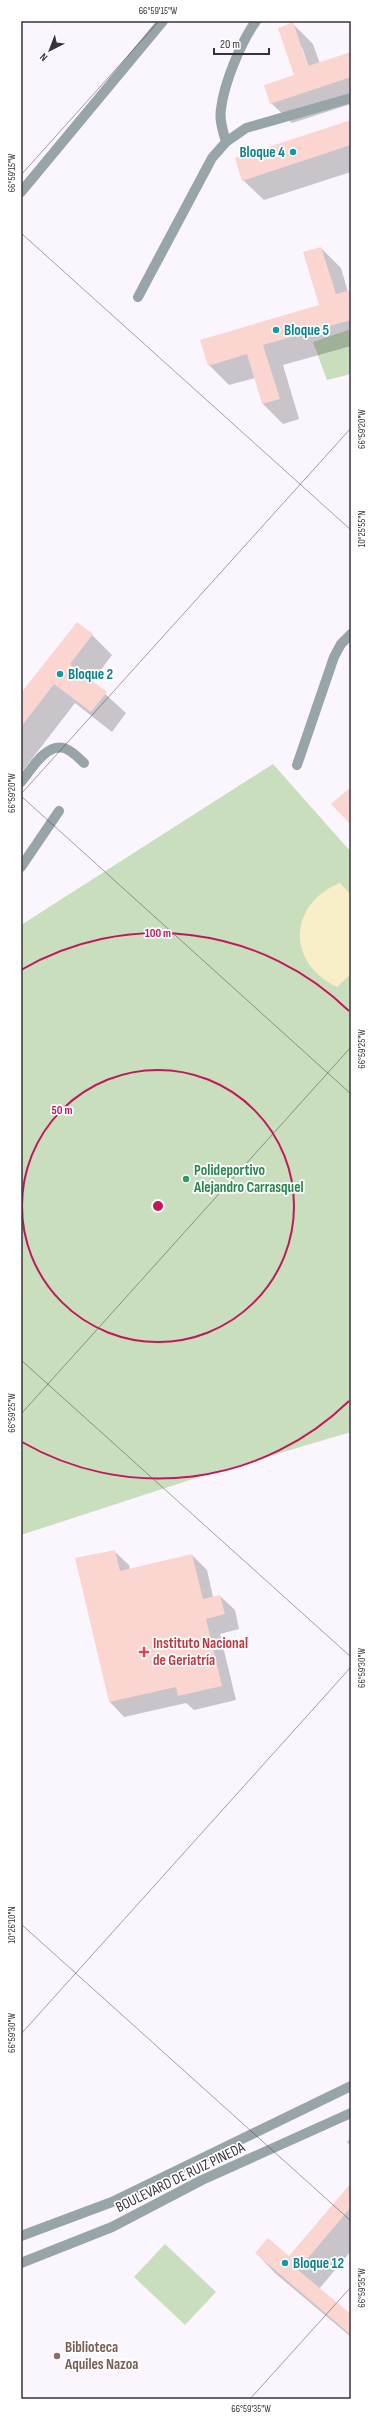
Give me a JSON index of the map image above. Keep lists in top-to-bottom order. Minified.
{"streets":{"street":["BOULEVARD DE RUIZ PINEDA"]},"places":{"other":["Bloque 4","Bloque 5","Bloque 2","Polideportivo Alejandro Carrasquel","Bloque 12","Biblioteca Aquiles Nazoa"],"health":["Instituto Nacional de Geriatría"]},"scale_bar":"20 m","north":"bottom left","coordinates":["66°59'15\"W","66°59'20\"W","10°25'55\"N","66°59'25\"W","66°59'30\"W","10°26'10\"N","66°59'35\"W"],"rings":["100 m","50 m"]}
